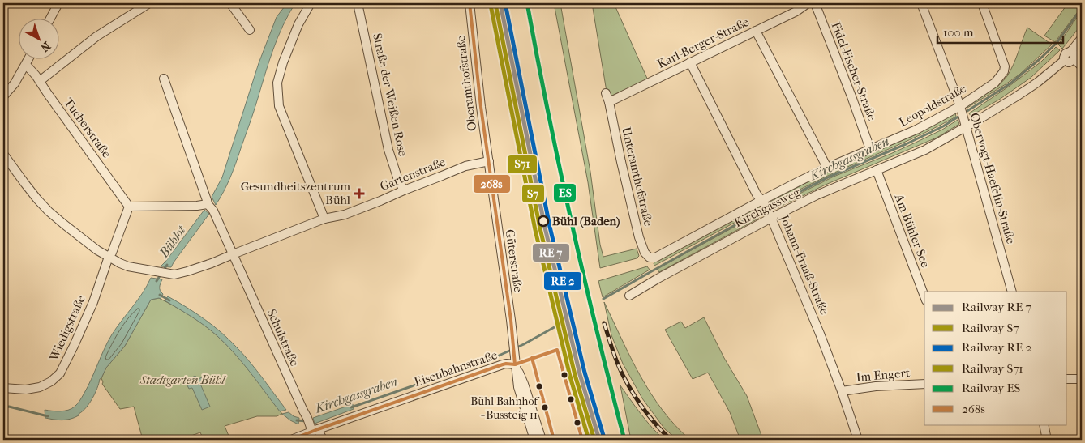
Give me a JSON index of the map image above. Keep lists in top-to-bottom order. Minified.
{"streets":{"street":["Karl-Berger-Straße","Fidel-Fischer-Straße","Oberamthofstraße","Straße der Weißen Rose","Leopoldstraße","Tucherstraße","Gartenstraße","Unteramthofstraße","Obervogt-Haefelin-Straße","Kirchgassweg","Am Bühler See","Güterstraße","Johann-Fraaß-Straße","Wiedigstraße","Schulstraße","Eisenbahnstraße","Im Engert"]},"crossings":[["Karl-Berger-Straße","Unteramthofstraße"],["Karl-Berger-Straße","Johann-Fraaß-Straße"],["Fidel-Fischer-Straße","Leopoldstraße"],["Oberamthofstraße","Gartenstraße"],["Oberamthofstraße","Güterstraße"],["Straße der Weißen Rose","Gartenstraße"],["Leopoldstraße","Unteramthofstraße"],["Leopoldstraße","Obervogt-Haefelin-Straße"],["Leopoldstraße","Johann-Fraaß-Straße"],["Gartenstraße","Güterstraße"],["Gartenstraße","Wiedigstraße"],["Gartenstraße","Schulstraße"],["Obervogt-Haefelin-Straße","Kirchgassweg"],["Kirchgassweg","Am Bühler See"],["Kirchgassweg","Johann-Fraaß-Straße"],["Güterstraße","Eisenbahnstraße"],["Johann-Fraaß-Straße","Im Engert"],["Schulstraße","Eisenbahnstraße"]],"water":["Kirchgassgraben","Bühlot"],"parks":["Stadtgarten Bühl"],"places":{"health":["Gesundheitszentrum Bühl"],"other":["Bühl (Baden)","Bühl Bahnhof - Bussteig 11"]},"lines":["rail line ES","transit line 268s","rail line S7","rail line S71"],"legend":["Railway RE 7","Railway S7","Railway RE 2","Railway S71","Railway ES","268s"],"scale_bar":"100 m","north":"bottom right"}
